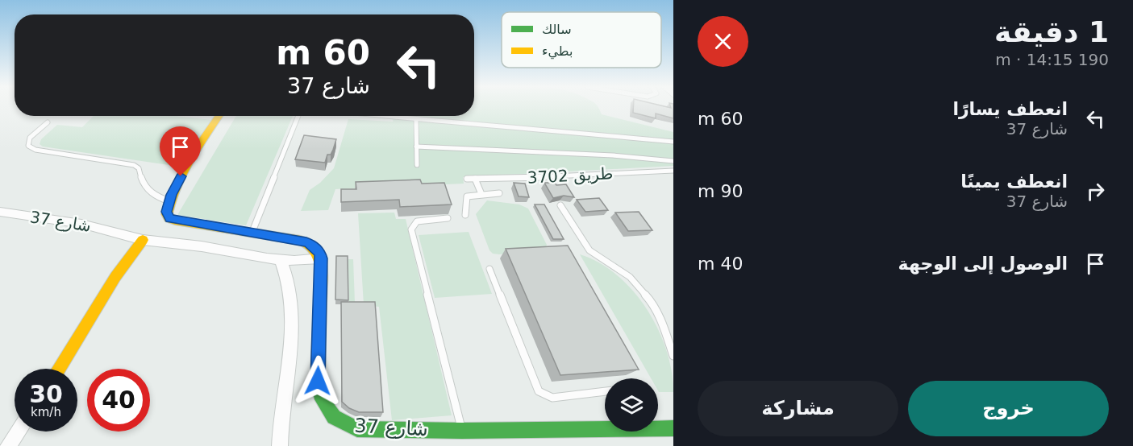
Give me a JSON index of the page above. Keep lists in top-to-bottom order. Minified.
{"streets":{"street":["شارع 37"],"lane":["طريق 3702"]},"legend":["سالك","بطيء"],"page":{"heading":["1 دقيقة","190 m · 14:15"],"turn":["60 m","شارع 37"],"list":[{"name":"انعطف يسارًا","note":"شارع 37","value":"60 m"},{"name":"انعطف يمينًا","note":"شارع 37","value":"90 m"},{"name":"الوصول إلى الوجهة","value":"40 m"}],"speed":"30 km/h","limit":"40","buttons":["خروج","مشاركة"]}}
